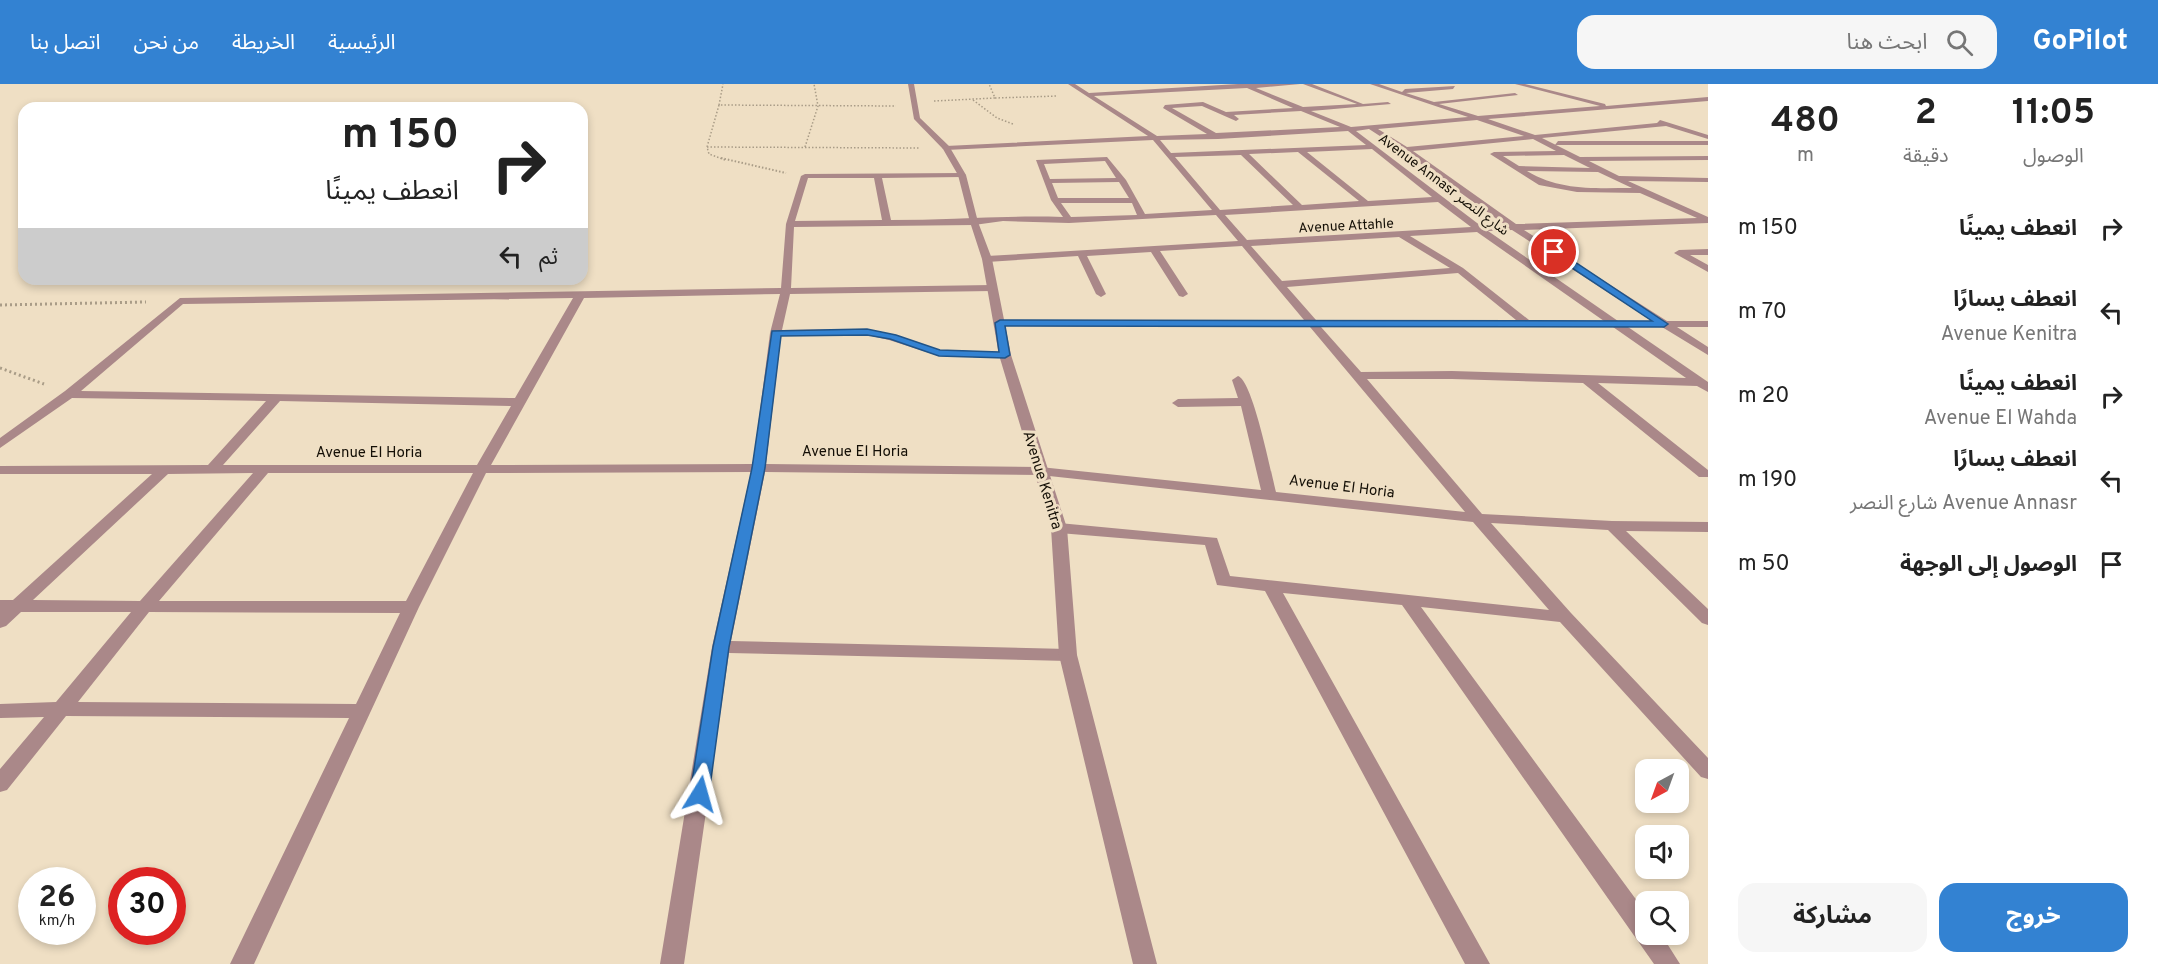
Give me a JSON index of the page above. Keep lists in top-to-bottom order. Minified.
{"streets":{"street":["Avenue Annasr شارع النصر","Avenue Attahle","Avenue El Horia","Avenue Kenitra"]},"crossings":[["Avenue Annasr شارع النصر","Avenue Attahle"],["Avenue Attahle","Avenue Kenitra"],["Avenue El Horia","Avenue Kenitra"]],"north":"bottom left","page":{"header":"GoPilot","search":"ابحث هنا","nav":["الرئيسية","الخريطة","من نحن","اتصل بنا"],"eta":["11:05","الوصول","2","دقيقة","480","m"],"turn":["150 m","انعطف يمينًا"],"list":[{"name":"انعطف يمينًا","value":"150 m"},{"name":"انعطف يسارًا","note":"Avenue Kenitra","value":"70 m"},{"name":"انعطف يمينًا","note":"Avenue El Wahda","value":"20 m"},{"name":"انعطف يسارًا","note":"Avenue Annasr شارع النصر","value":"190 m"},{"name":"الوصول إلى الوجهة","value":"50 m"}],"then":"ثم","speed":"26 km/h","limit":"30","buttons":["خروج","مشاركة"]}}
